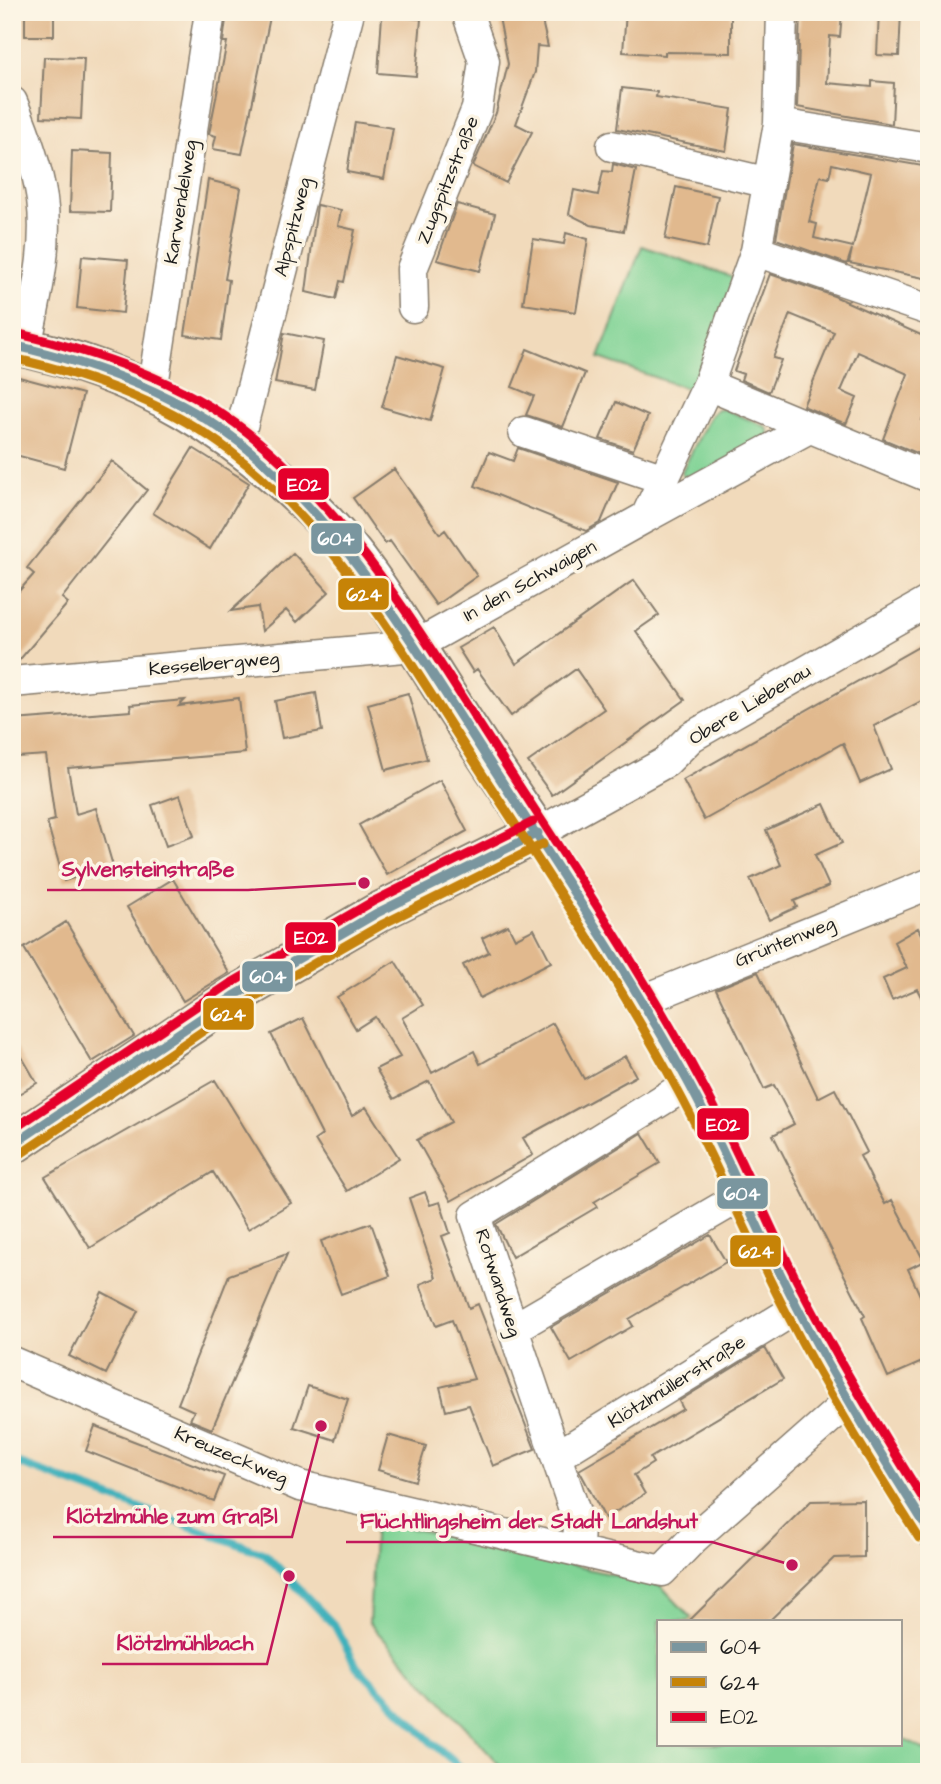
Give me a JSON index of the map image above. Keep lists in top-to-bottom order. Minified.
{"streets":{"street":["Zugspitzstraße","Karwendelweg","Alpspitzweg","In den Schwaigen","Kesselbergweg","Obere Liebenau","Grüntenweg","Rotwandweg","Klötzlmüllerstraße","Kreuzeckweg"]},"crossings":[["In den Schwaigen","Kesselbergweg"],["Rotwandweg","Klötzlmüllerstraße"],["Rotwandweg","Kreuzeckweg"]],"places":["Sylvensteinstraße","Klötzlmühle zum Graßl","Flüchtlingsheim der Stadt Landshut","Klötzlmühlbach"],"lines":["transit line E02","transit line 604","transit line 624"],"legend":["604","624","E02"]}
